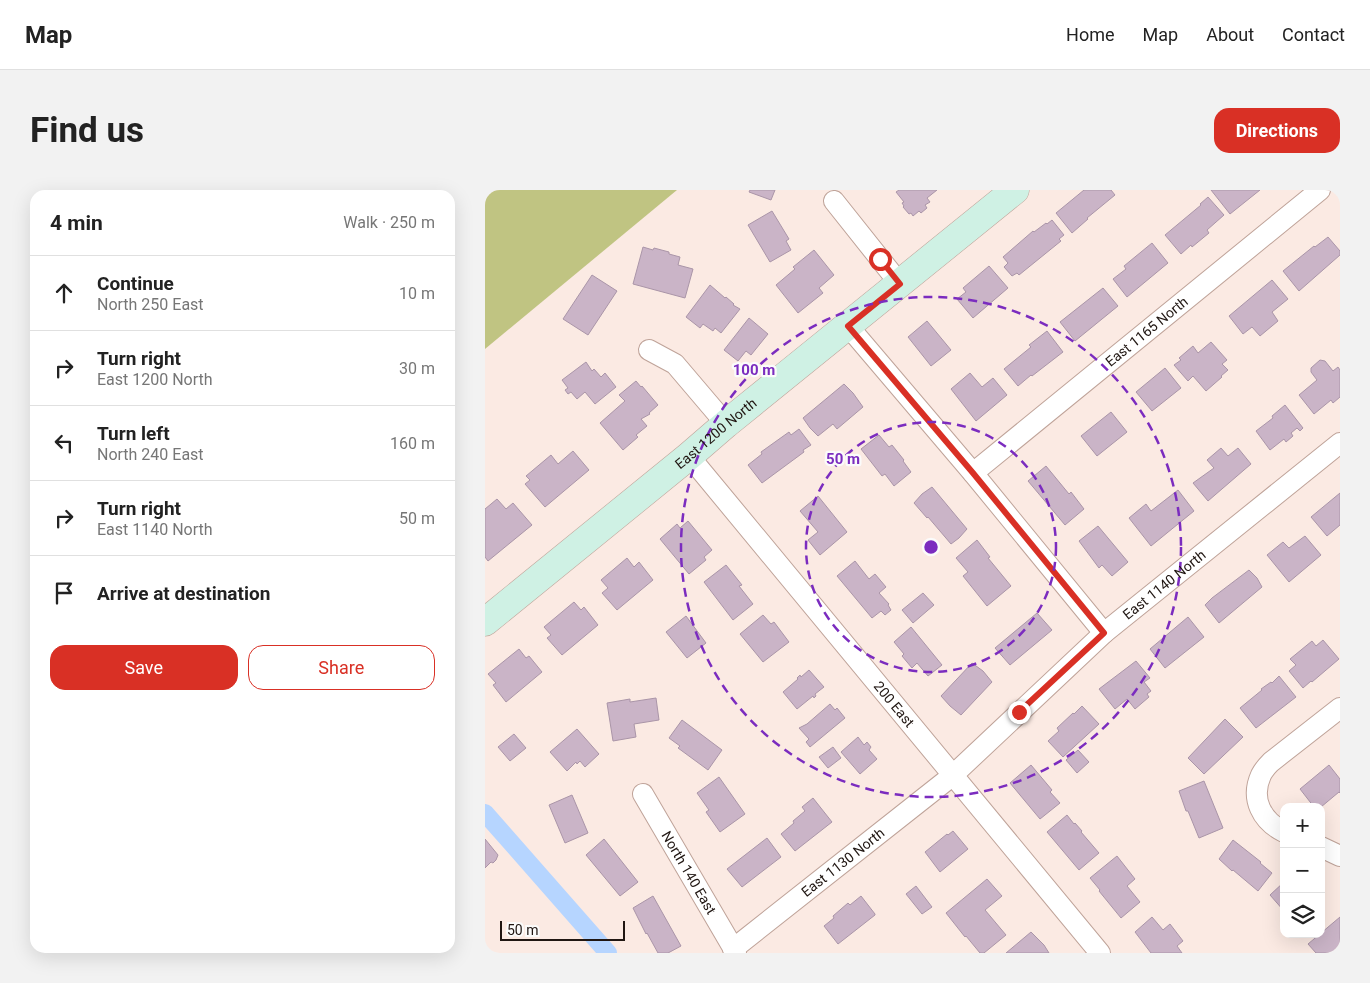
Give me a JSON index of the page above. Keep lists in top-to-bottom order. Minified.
{"streets":{"street":["East 1165 North","East 1200 North","East 1140 North","200 East","East 1130 North","North 140 East"]},"crossings":[["East 1200 North","200 East"],["East 1140 North","200 East"],["East 1140 North","East 1130 North"],["200 East","East 1130 North"],["East 1130 North","North 140 East"]],"scale_bar":"50 m","page":{"header":"Map","nav":["Home","Map","About","Contact"],"buttons":["Directions",["Save","Share"]],"title":"Find us","heading":["4 min","Walk · 250 m"],"list":[["Continue","North 250 East","10 m"],["Turn right","East 1200 North","30 m"],["Turn left","North 240 East","160 m"],["Turn right","East 1140 North","50 m"],"Arrive at destination"],"map_buttons":["+","−"],"scale":"50 m"},"rings":["100 m","50 m"]}
